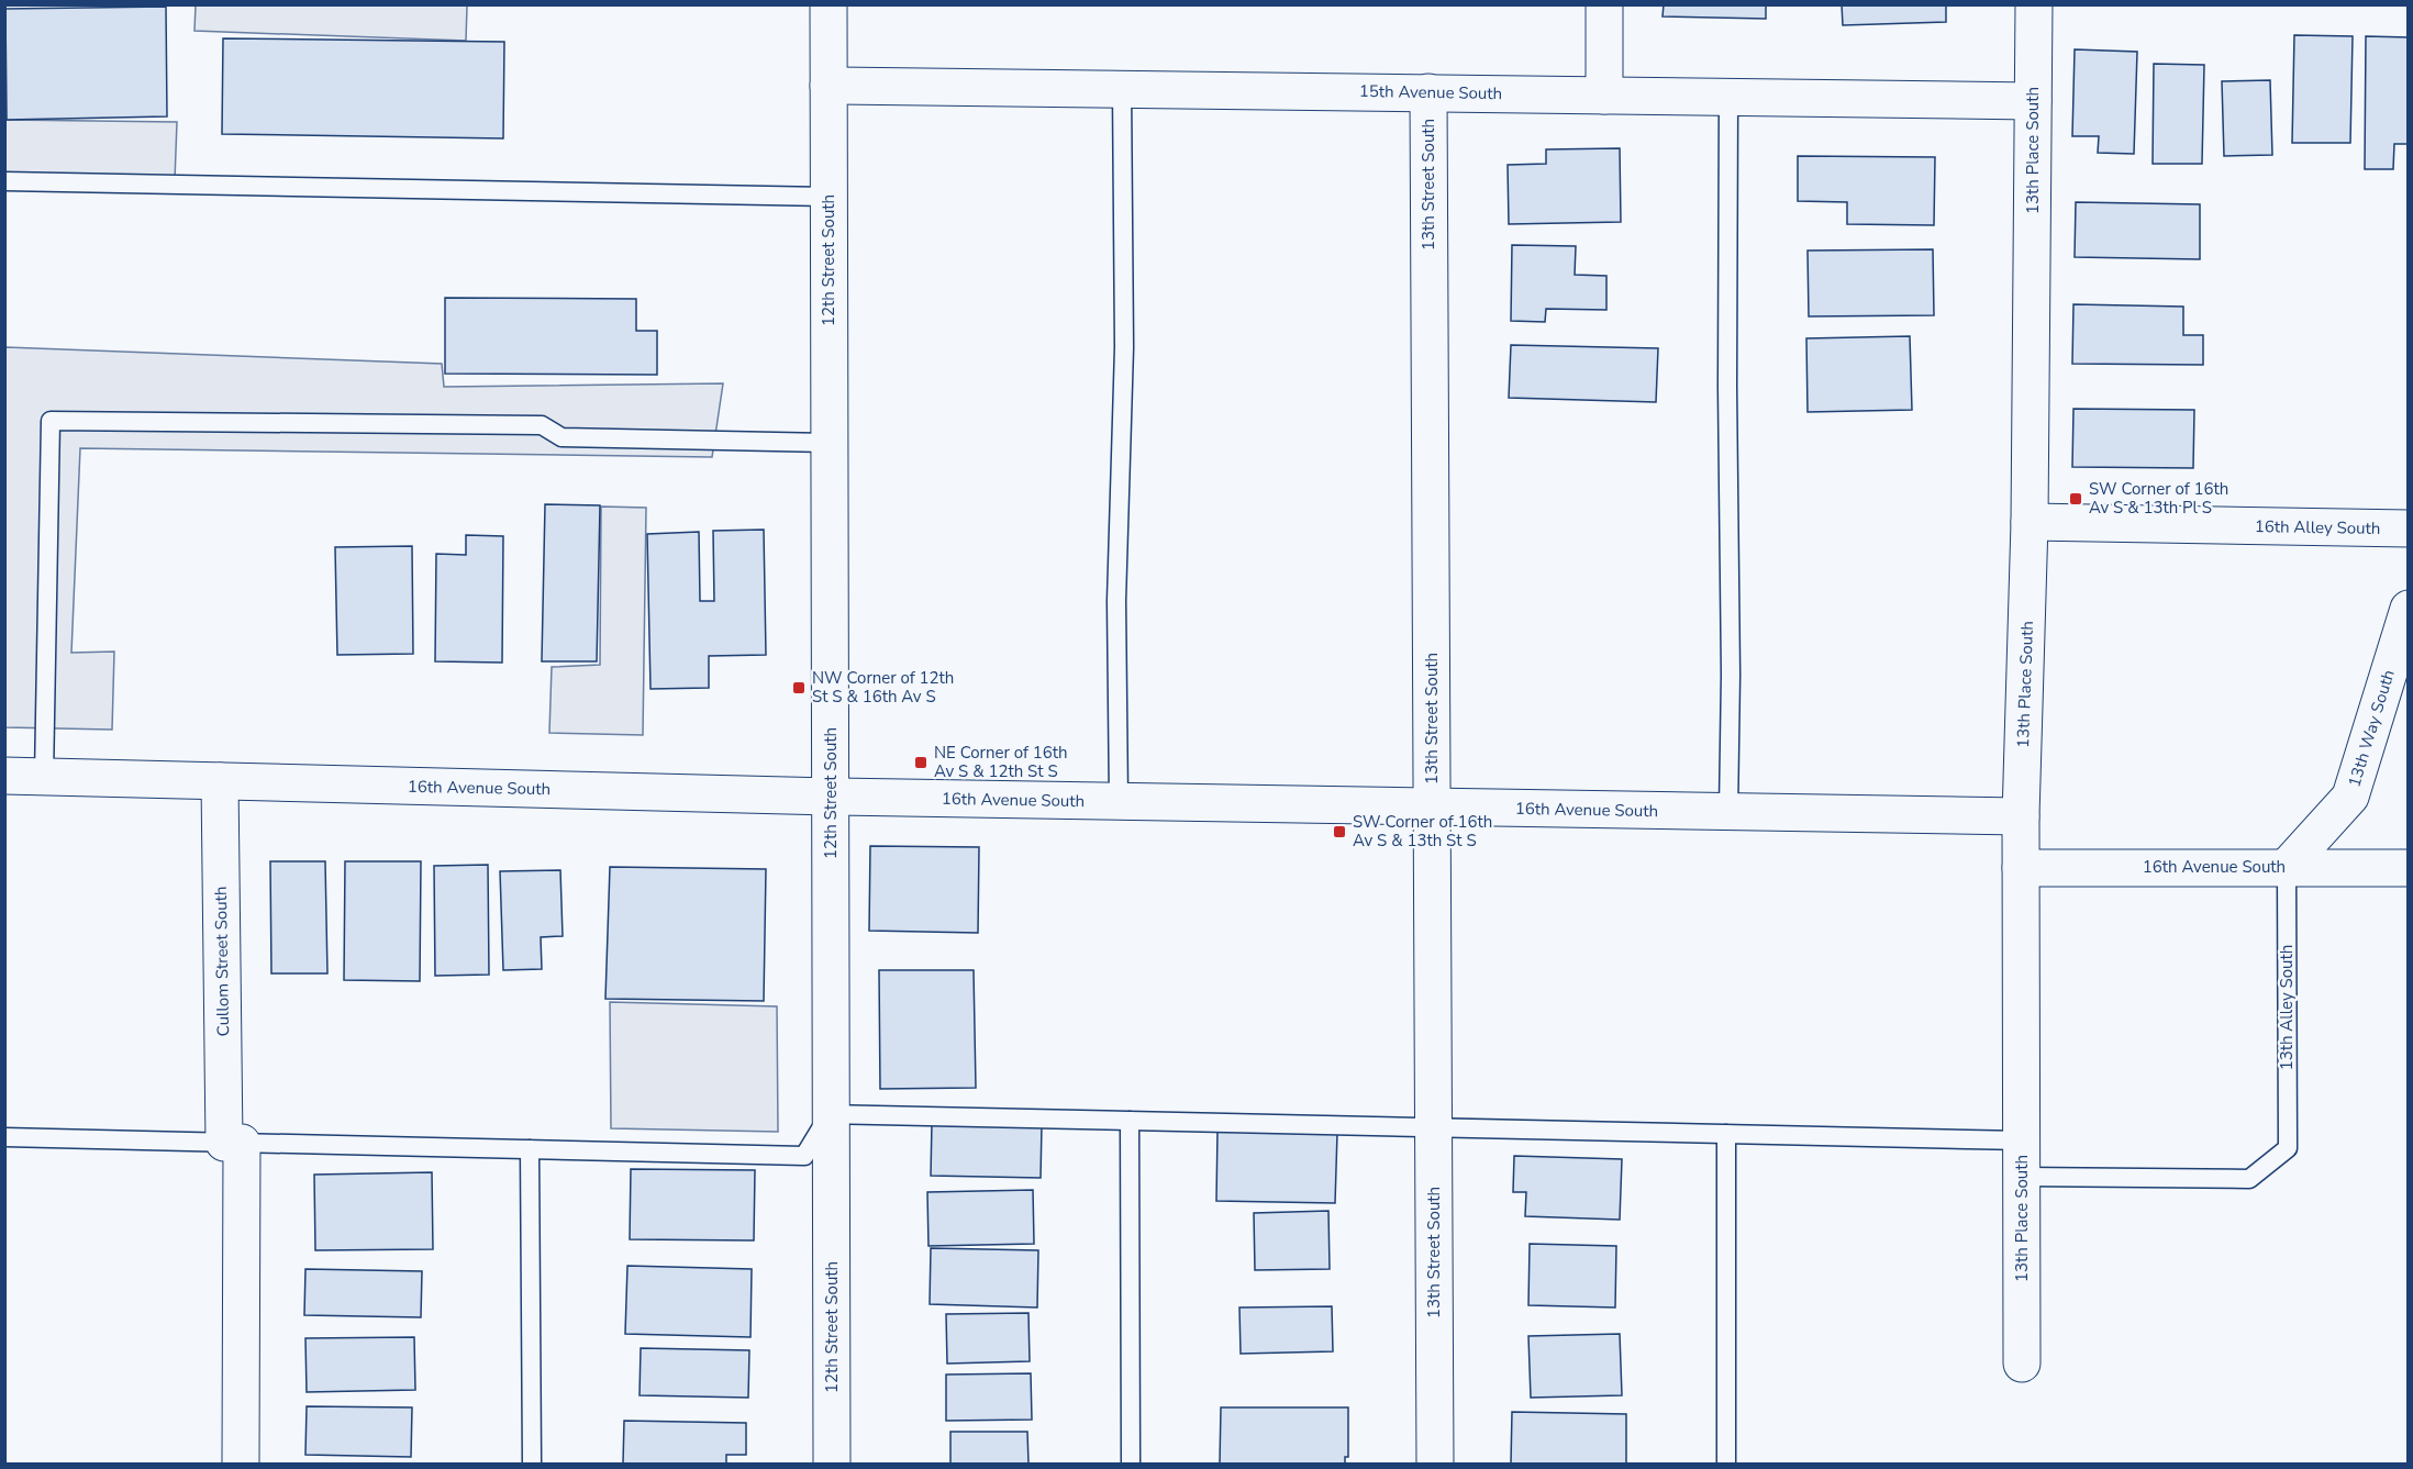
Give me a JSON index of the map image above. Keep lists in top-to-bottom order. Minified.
{"streets":{"street":["15th Avenue South","13th Place South","13th Street South","12th Street South","16th Alley South","13th Way South","16th Avenue South","Cullom Street South"],"lane":["13th Alley South"]},"crossings":[["15th Avenue South","13th Place South"],["15th Avenue South","13th Street South"],["15th Avenue South","12th Street South"],["13th Place South","16th Alley South"],["13th Place South","16th Avenue South"],["13th Place South","13th Alley South"],["13th Street South","16th Avenue South"],["12th Street South","16th Avenue South"],["13th Way South","16th Avenue South"],["13th Way South","13th Alley South"],["16th Avenue South","Cullom Street South"],["16th Avenue South","13th Alley South"]],"places":{"transit":["SW Corner of 16th Av S & 13th Pl S","NW Corner of 12th St S & 16th Av S","NE Corner of 16th Av S & 12th St S","SW Corner of 16th Av S & 13th St S"]}}
